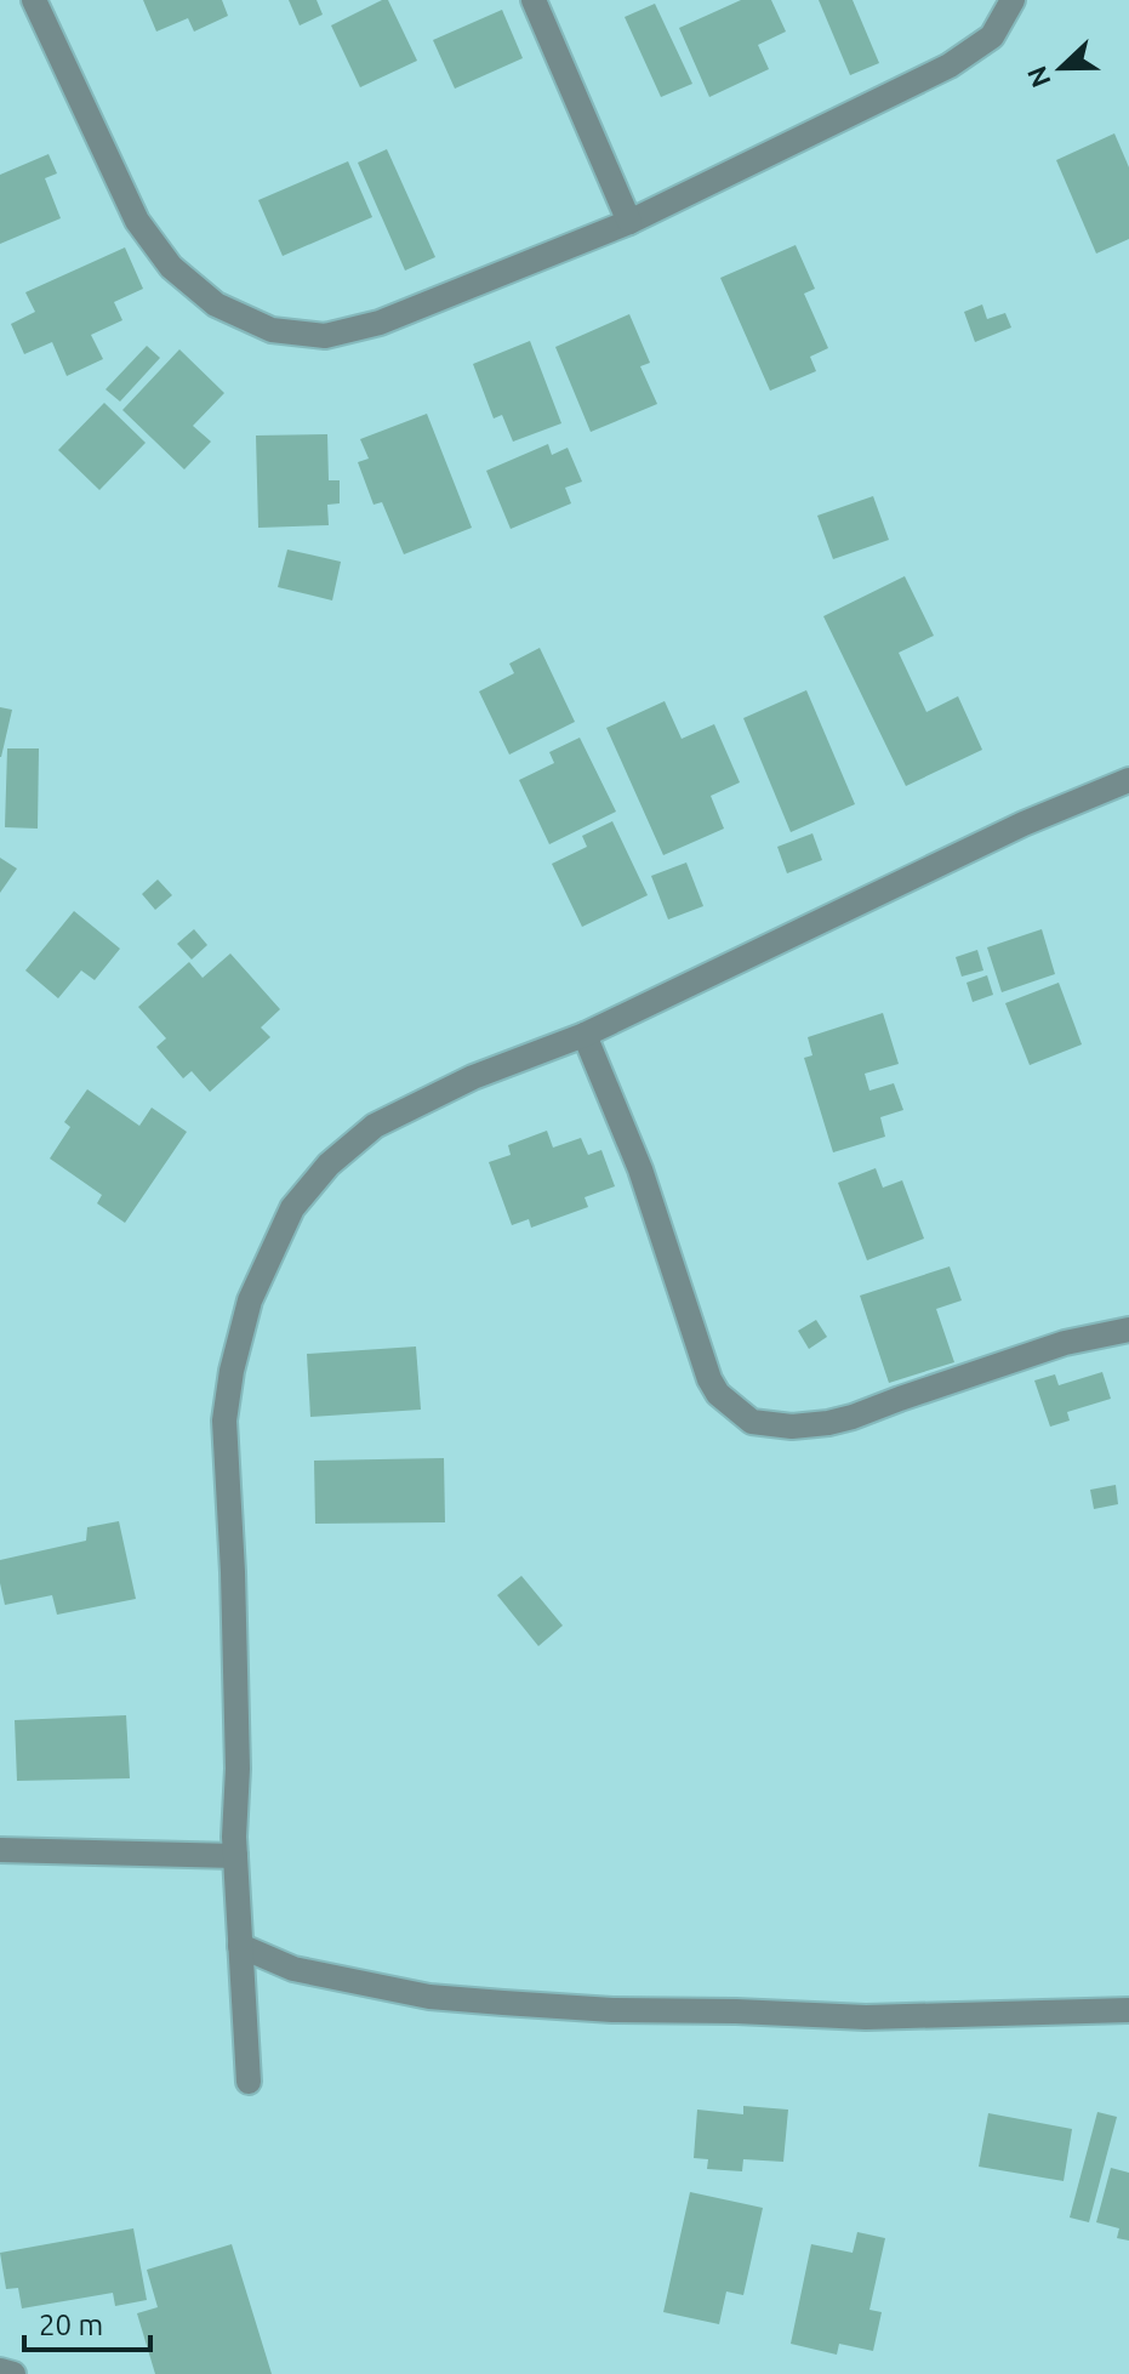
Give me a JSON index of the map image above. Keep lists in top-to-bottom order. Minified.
{"scale_bar":"20 m","north":"left"}
